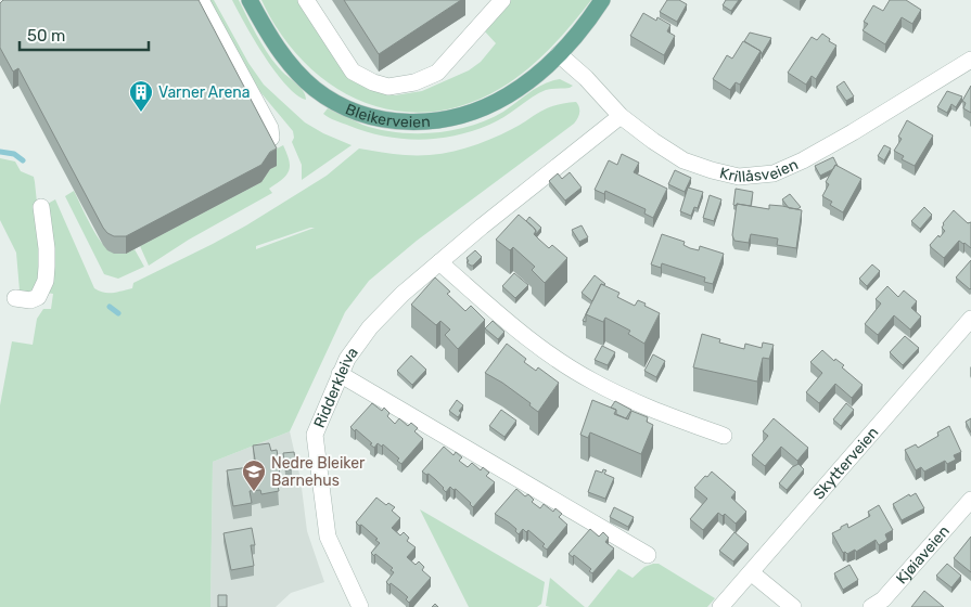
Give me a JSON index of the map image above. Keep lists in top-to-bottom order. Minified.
{"streets":{"main road":["Bleikerveien"],"street":["Krillåsveien","Ridderkleiva","Skytterveien","Kjøiaveien"]},"crossings":[["Bleikerveien","Krillåsveien"],["Krillåsveien","Ridderkleiva"]],"places":{"building":["Varner Arena"],"school or university":["Nedre Bleiker Barnehus"]},"scale_bar":"50 m"}
